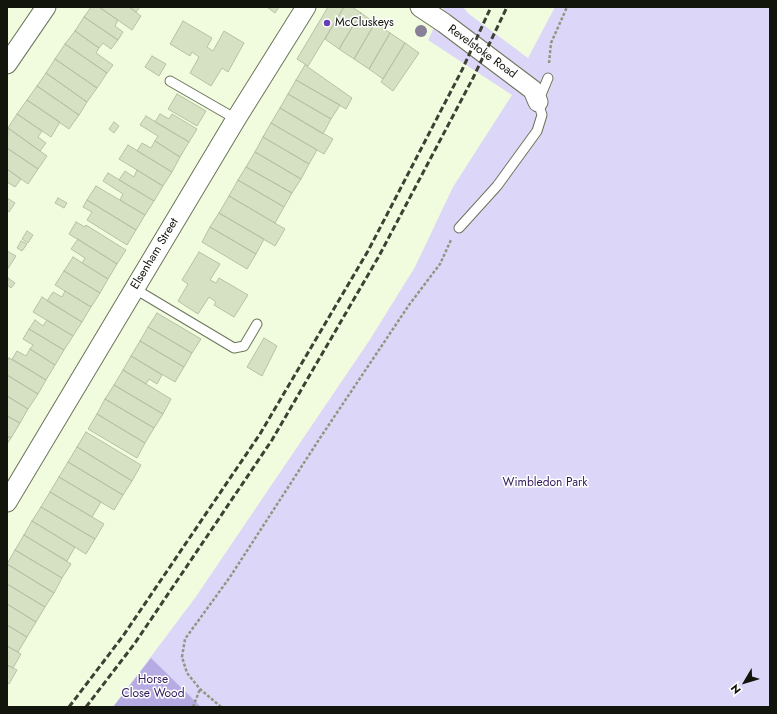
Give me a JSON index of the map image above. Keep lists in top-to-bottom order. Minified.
{"streets":{"street":["Revelstoke Road","Elsenham Street"]},"parks":["Wimbledon Park","Horse Close Wood"],"places":["McCluskeys"],"north":"bottom left"}
